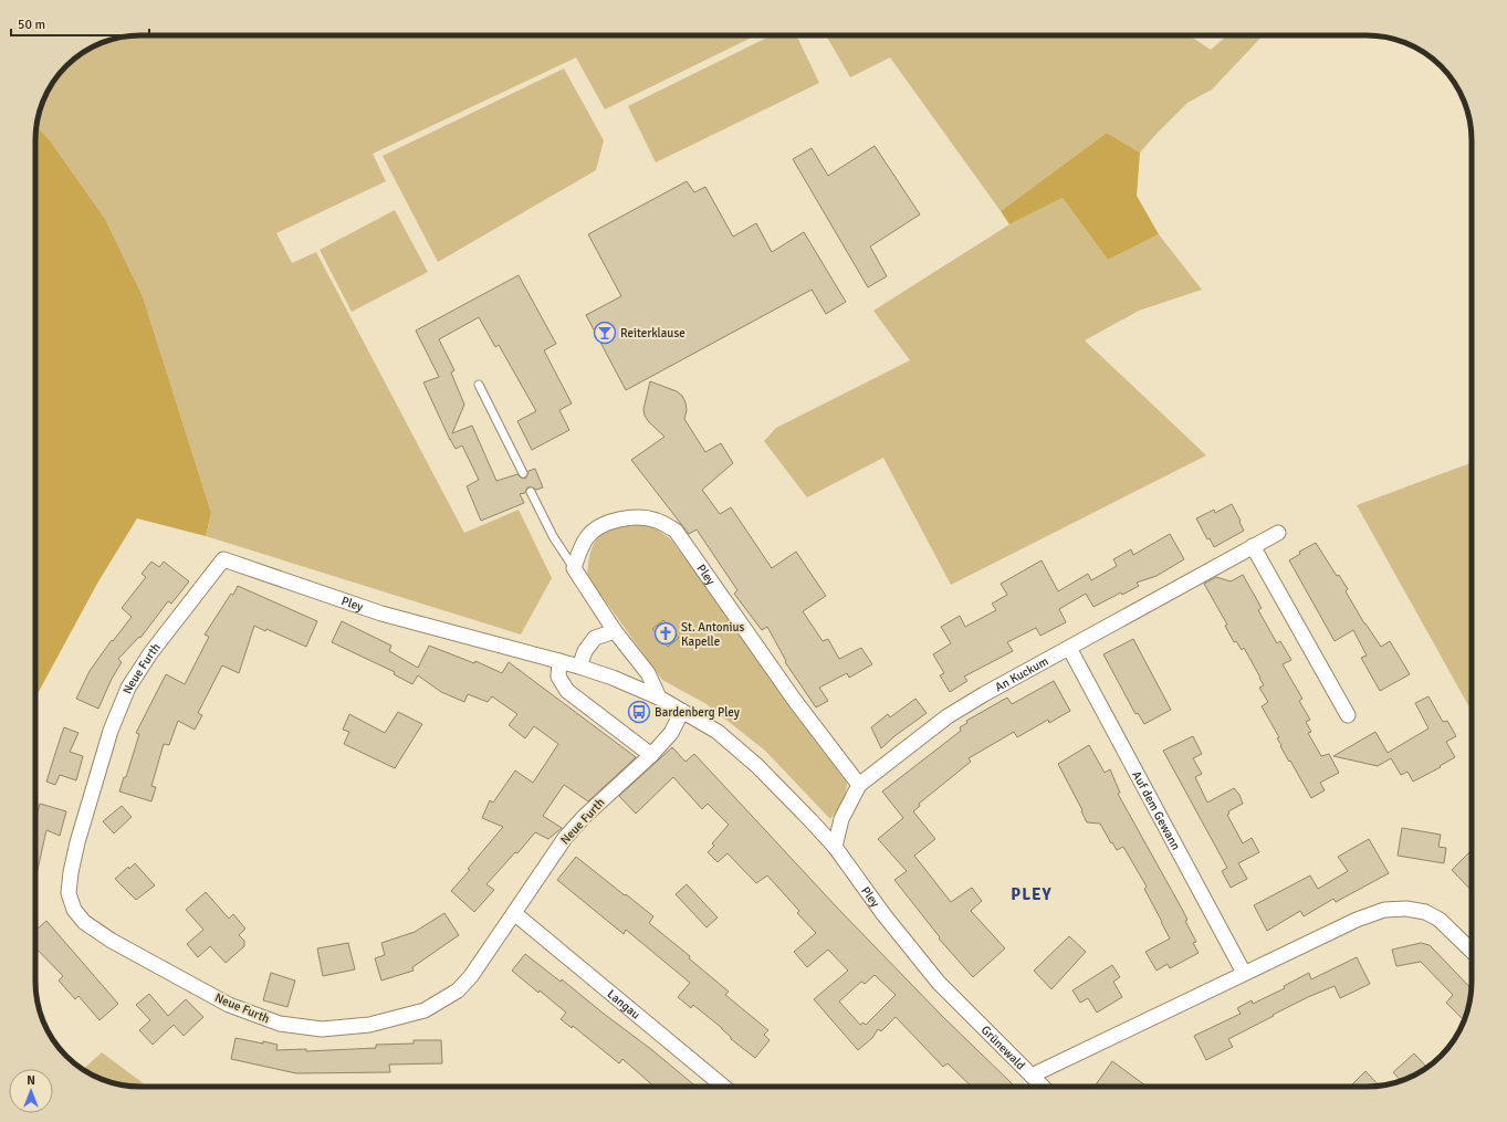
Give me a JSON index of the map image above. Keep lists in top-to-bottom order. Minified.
{"streets":{"street":["Pley","Neue Furth","An Kuckum","Auf dem Gewann","Langau","Grünewald"]},"crossings":[["Pley","Neue Furth"],["Pley","An Kuckum"],["Pley","Grünewald"],["Neue Furth","Langau"],["An Kuckum","Auf dem Gewann"]],"districts":["PLEY"],"places":{"bar":["Reiterklause"],"church":["St. Antonius Kapelle"],"bus stop":["Bardenberg Pley"]},"scale_bar":"50 m","north":"top"}
